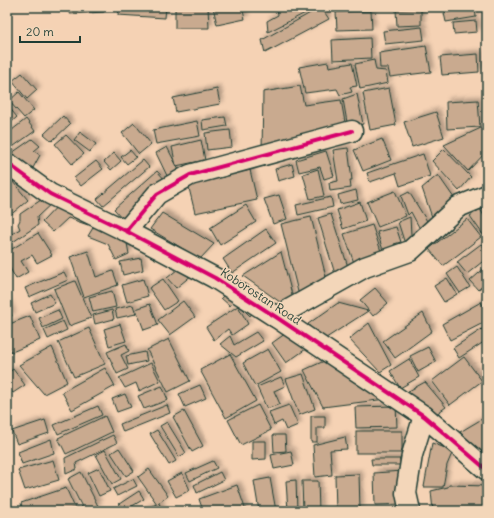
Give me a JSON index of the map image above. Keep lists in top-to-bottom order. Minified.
{"streets":{"street":["Koborostan Road"]},"scale_bar":"20 m"}
